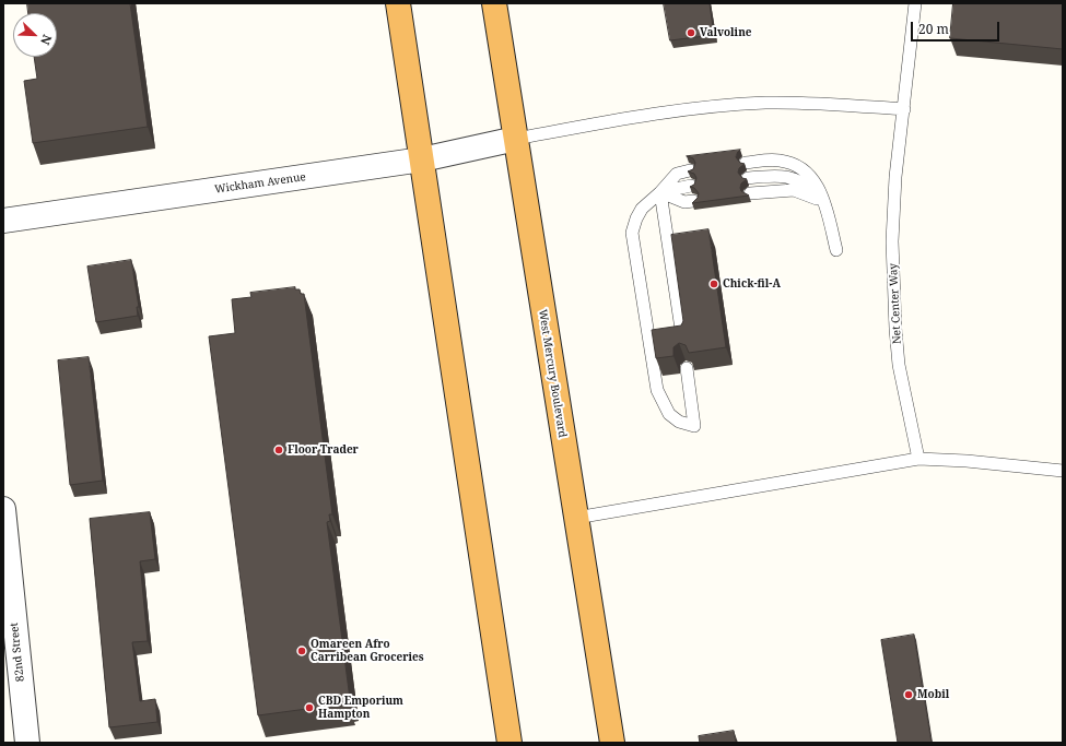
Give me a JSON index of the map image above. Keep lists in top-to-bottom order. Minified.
{"streets":{"highway":["West Mercury Boulevard"],"street":["Wickham Avenue","82nd Street"],"lane":["Net Center Way"]},"crossings":[["Wickham Avenue","West Mercury Boulevard"]],"places":["Valvoline","Chick-fil-A","Floor Trader","Omareen Afro Carribean Groceries","Mobil","CBD Emporium Hampton"],"scale_bar":"20 m","north":"bottom right"}
